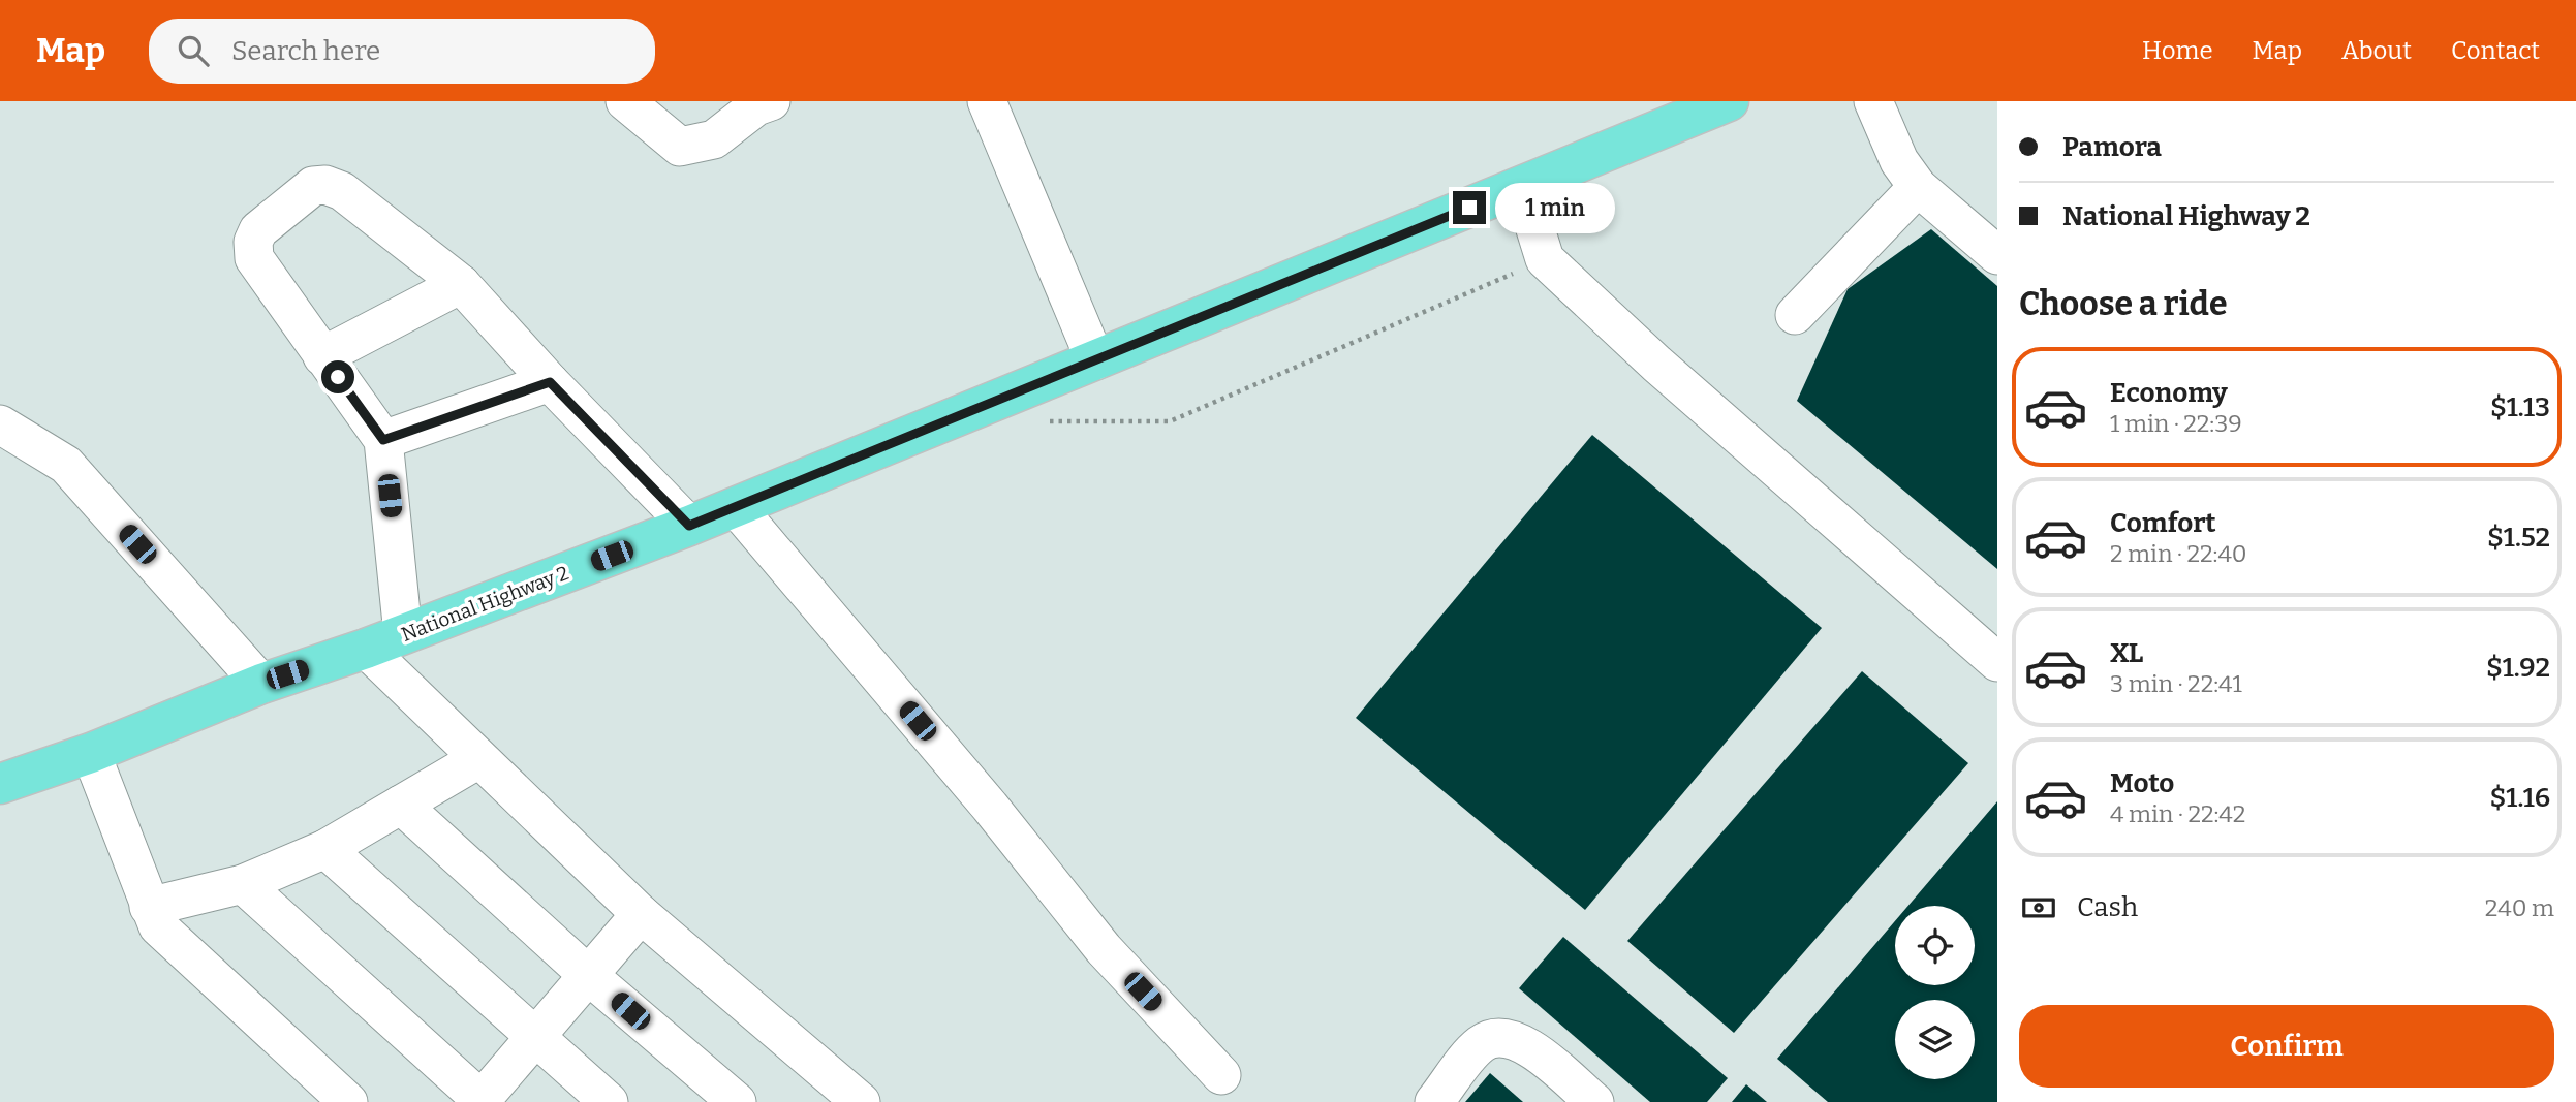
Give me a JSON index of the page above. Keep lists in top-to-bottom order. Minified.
{"streets":{"highway":["National Highway 2"]},"page":{"header":"Map","search":"Search here","nav":["Home","Map","About","Contact"],"banner":["Pamora","National Highway 2"],"bubble":"1 min","heading":"Choose a ride","list":[{"name":"Economy","note":"1 min · 22:39","value":"$1.13"},{"name":"Comfort","note":"2 min · 22:40","value":"$1.52"},{"name":"XL","note":"3 min · 22:41","value":"$1.92"},{"name":"Moto","note":"4 min · 22:42","value":"$1.16"}],"pay":["Cash","240 m"],"buttons":"Confirm"}}
